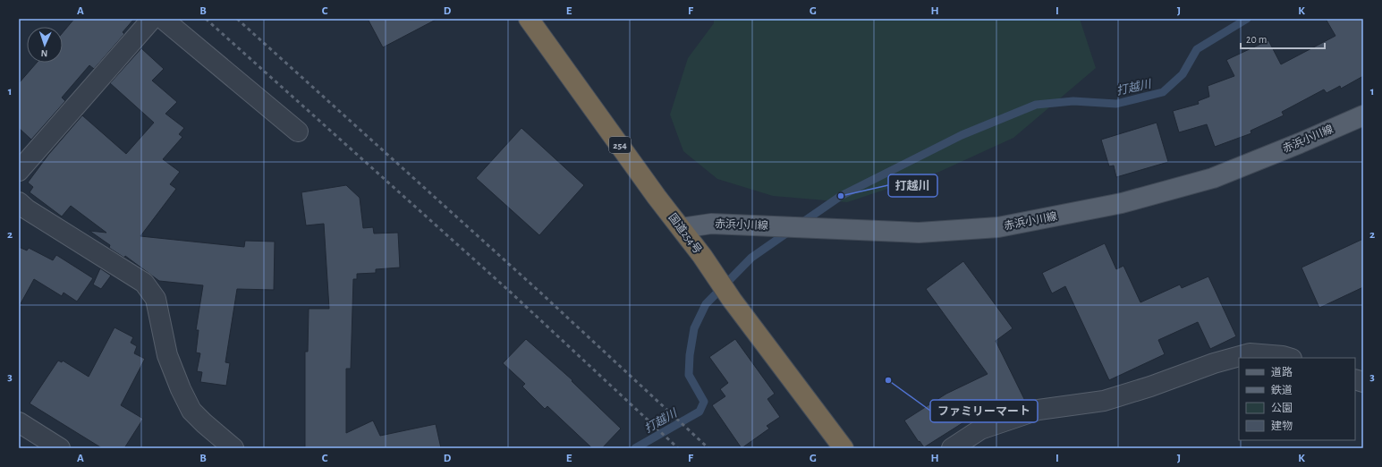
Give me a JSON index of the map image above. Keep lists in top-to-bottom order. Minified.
{"streets":{"highway":["254","国道254号"],"main road":["赤浜小川線"]},"crossings":[["赤浜小川線","国道254号"]],"water":["打越川"],"places":["打越川","ファミリーマート"],"legend":["道路","鉄道","公園","建物"],"scale_bar":"20 m","north":"bottom","grid":{"columns":["A","B","C","D","E","F","G","H","I","J","K"],"rows":["1","2","3"]}}
